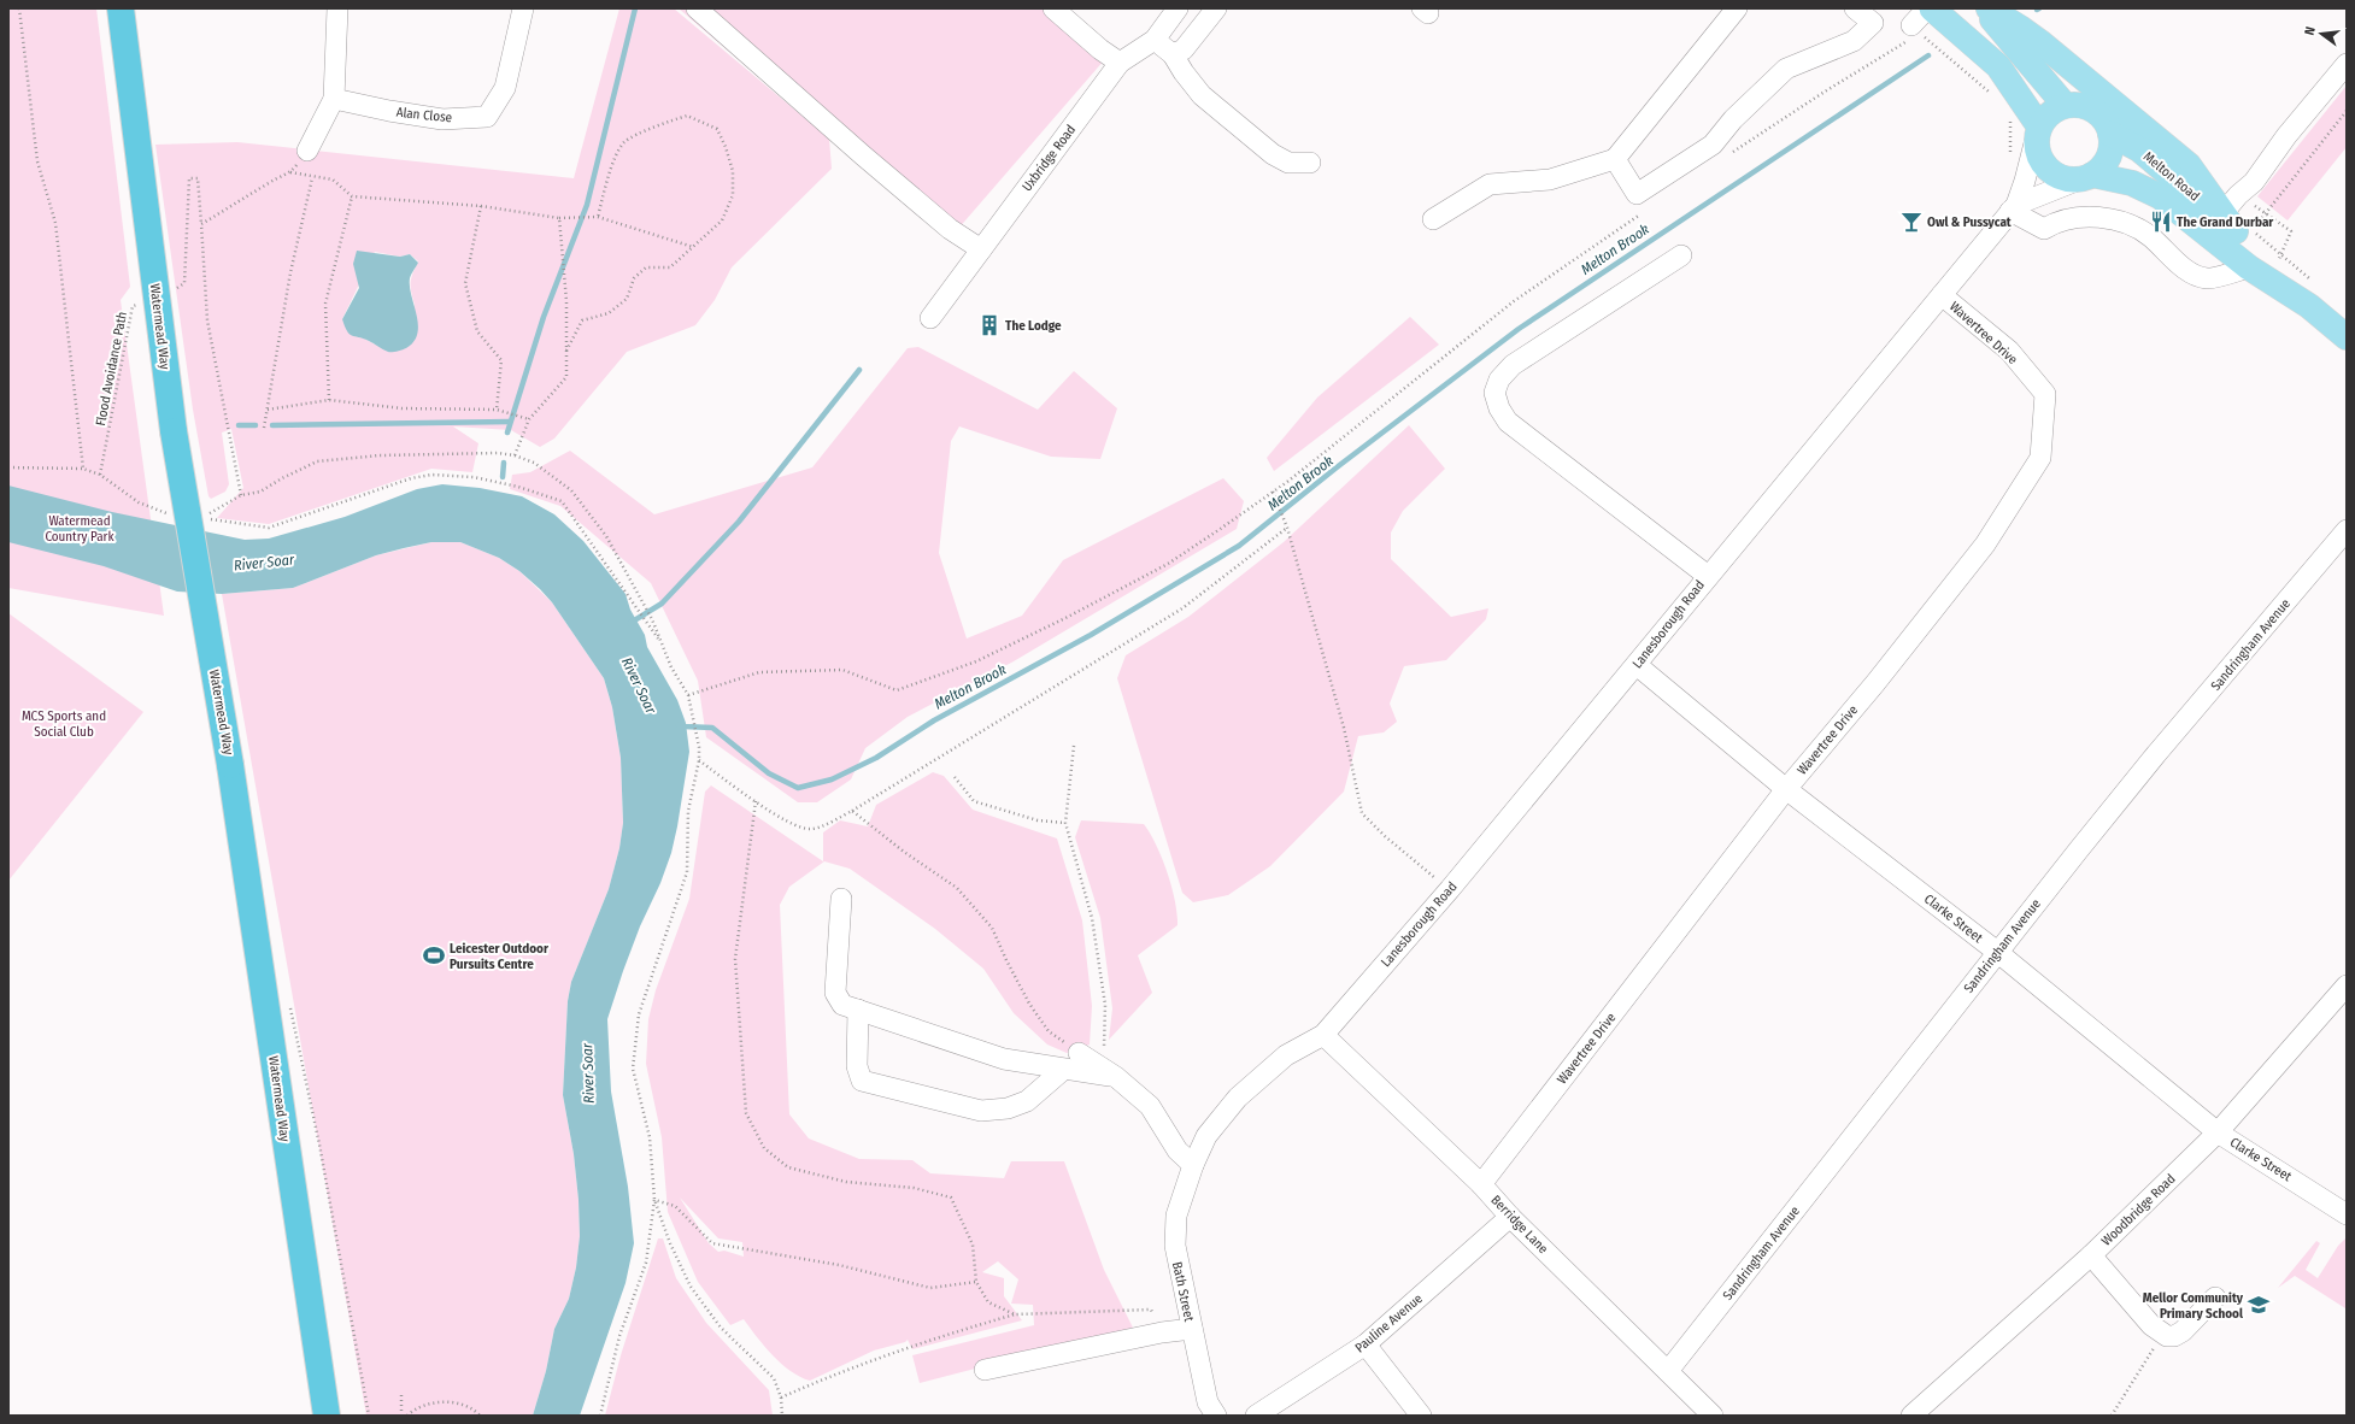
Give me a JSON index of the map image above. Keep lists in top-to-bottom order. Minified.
{"streets":{"highway":["Watermead Way"],"main road":["Melton Road"],"street":["Alan Close","Uxbridge Road","Wavertree Drive","Lanesborough Road","Sandringham Avenue","Clarke Street","Woodbridge Road","Berridge Lane","Bath Street","Pauline Avenue"],"path":["Flood Avoidance Path"]},"crossings":[["Melton Road","Lanesborough Road"],["Watermead Way","Flood Avoidance Path"],["Wavertree Drive","Lanesborough Road"],["Wavertree Drive","Clarke Street"],["Wavertree Drive","Berridge Lane"],["Lanesborough Road","Clarke Street"],["Lanesborough Road","Berridge Lane"],["Lanesborough Road","Bath Street"],["Sandringham Avenue","Clarke Street"],["Sandringham Avenue","Berridge Lane"],["Clarke Street","Woodbridge Road"],["Berridge Lane","Bath Street"],["Berridge Lane","Pauline Avenue"]],"water":["Melton Brook","River Soar"],"parks":["Watermead Country Park","MCS Sports and Social Club"],"places":{"bar":["Owl & Pussycat"],"restaurant":["The Grand Durbar"],"building":["The Lodge"],"sports":["Leicester Outdoor Pursuits Centre"],"school or university":["Mellor Community Primary School"]},"north":"left"}
